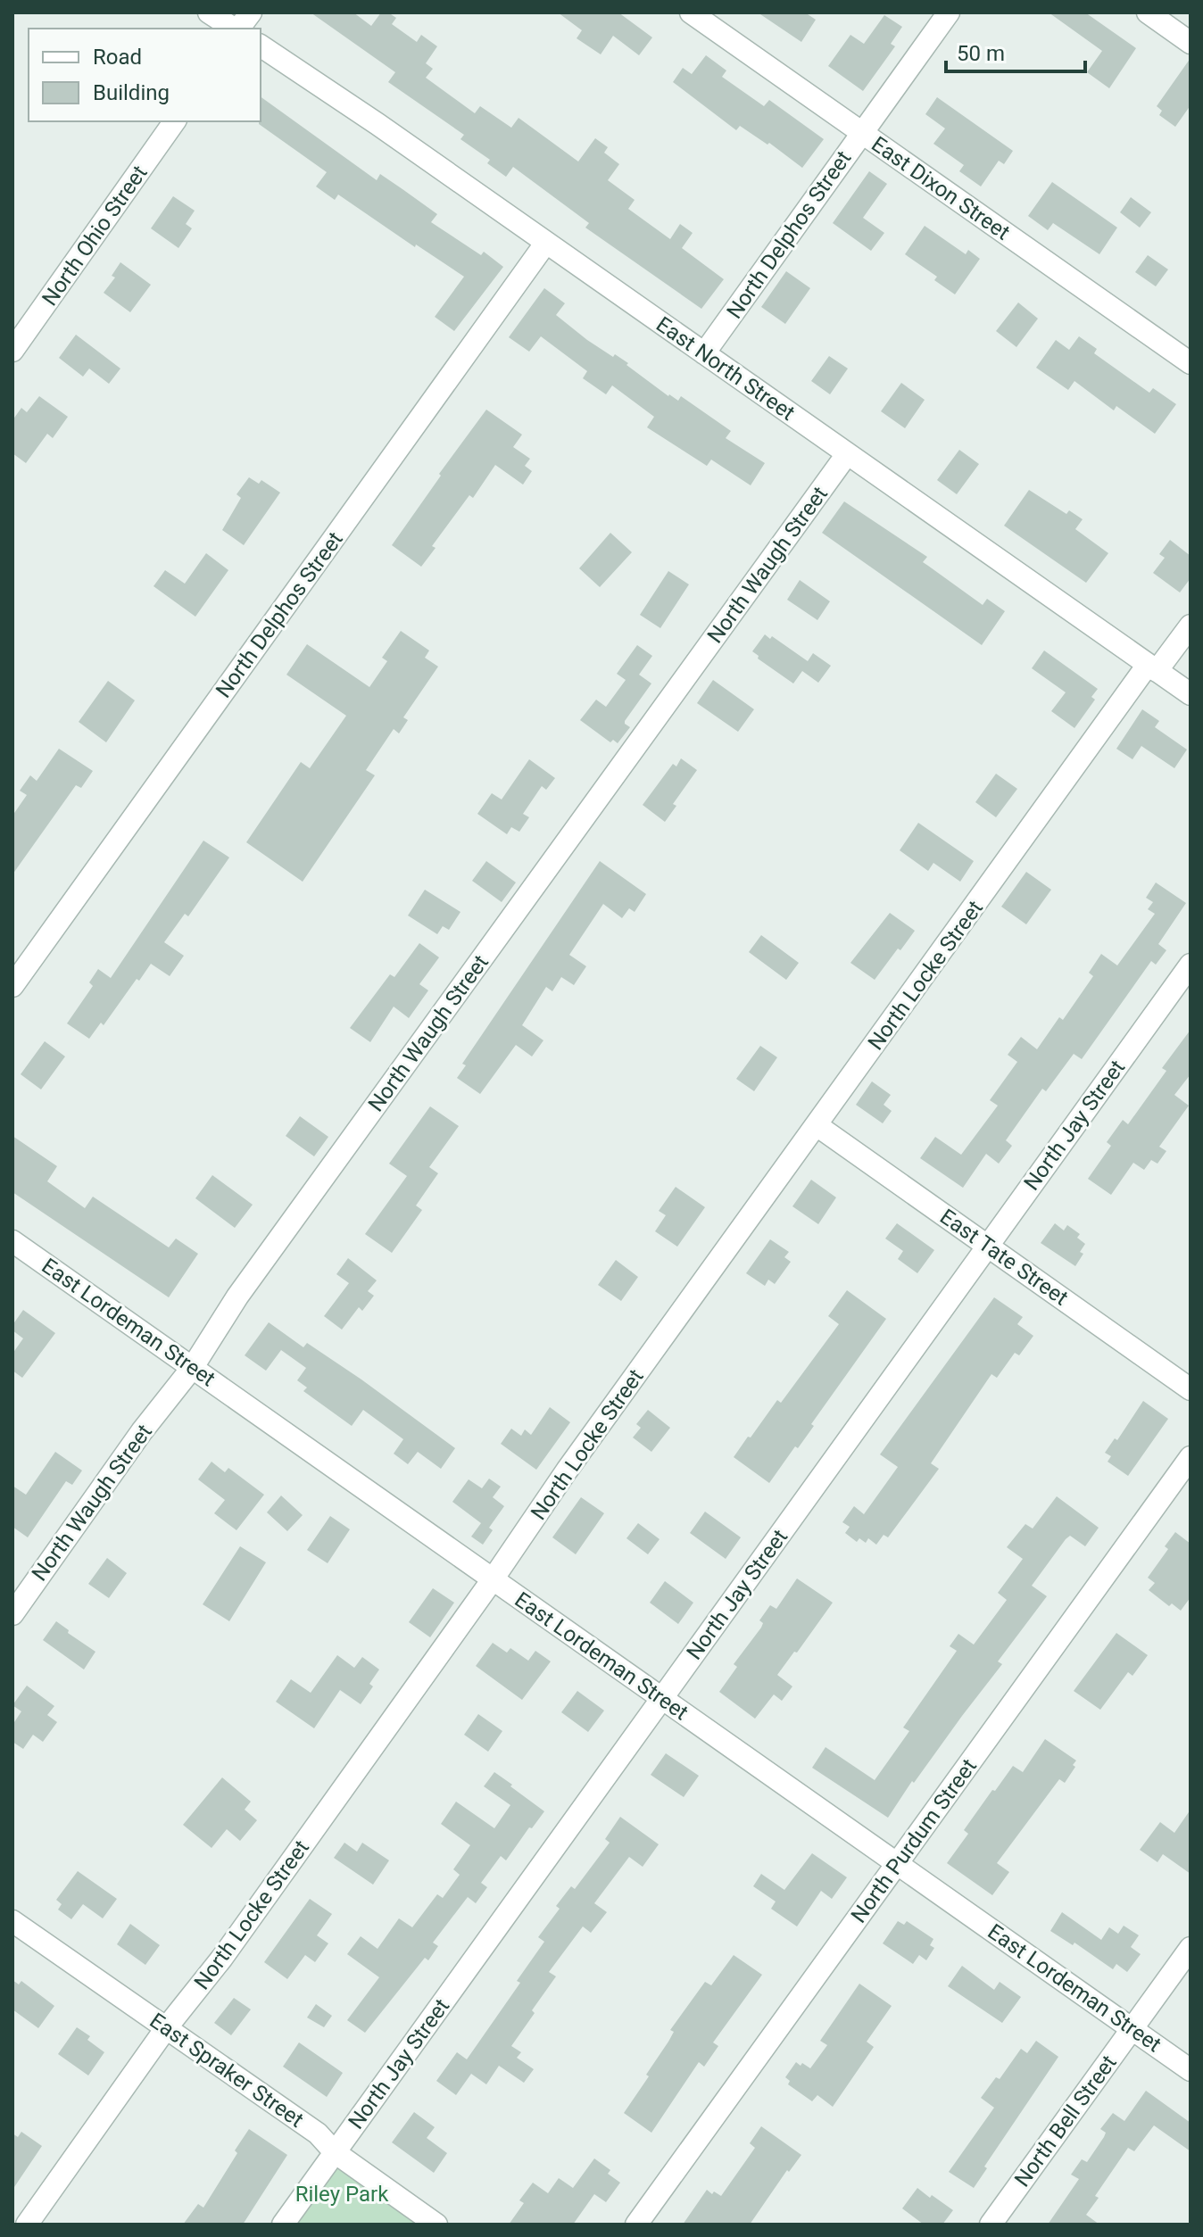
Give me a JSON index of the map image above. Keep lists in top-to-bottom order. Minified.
{"streets":{"street":["East Dixon Street","North Delphos Street","North Ohio Street","East North Street","North Waugh Street","North Locke Street","North Jay Street","East Tate Street","East Lordeman Street","North Purdum Street","East Spraker Street","North Bell Street"]},"crossings":[["East Dixon Street","North Delphos Street"],["North Delphos Street","East North Street"],["East North Street","North Waugh Street"],["East North Street","North Locke Street"],["North Waugh Street","East Lordeman Street"],["North Locke Street","East Tate Street"],["North Locke Street","East Lordeman Street"],["North Locke Street","East Spraker Street"],["North Jay Street","East Tate Street"],["North Jay Street","East Lordeman Street"],["North Jay Street","East Spraker Street"],["East Lordeman Street","North Purdum Street"],["East Lordeman Street","North Bell Street"]],"parks":["Riley Park"],"legend":["Road","Building"],"scale_bar":"50 m"}
